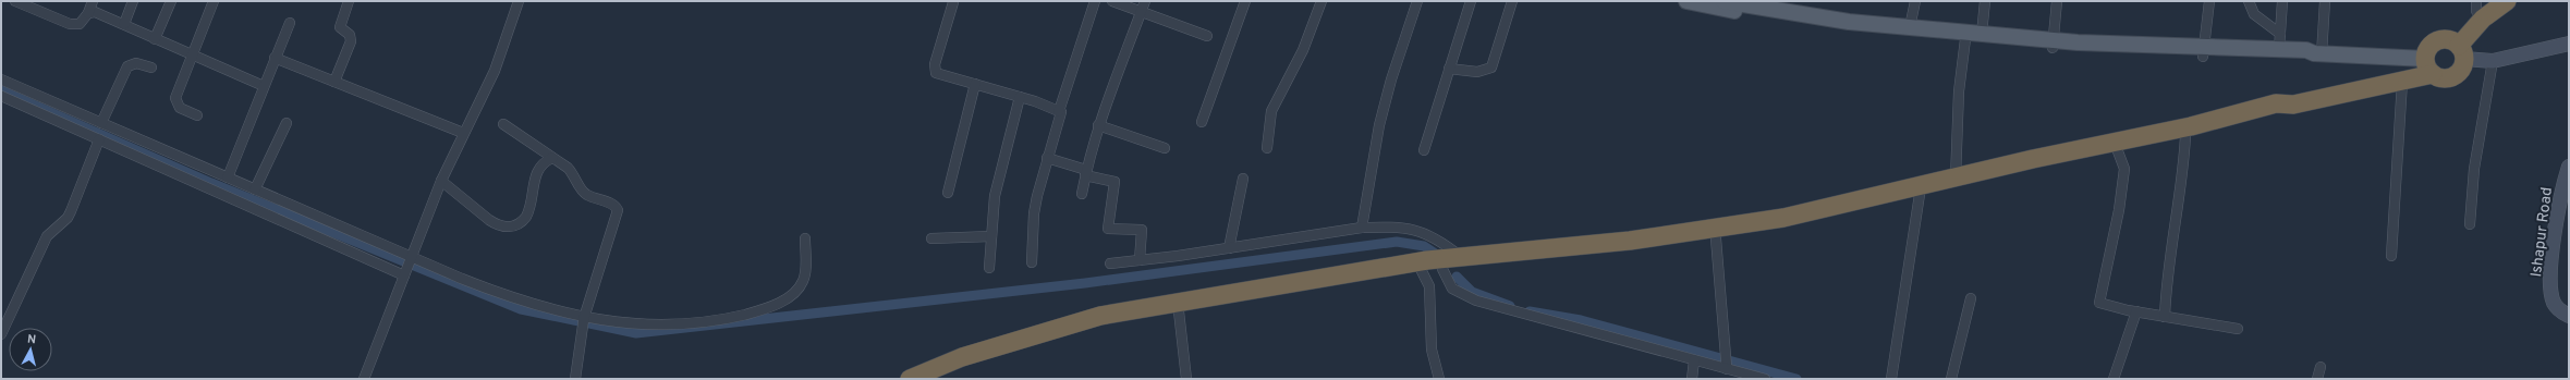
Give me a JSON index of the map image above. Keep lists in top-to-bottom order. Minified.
{"streets":{"street":["Ishapur Road"]},"north":"top"}
